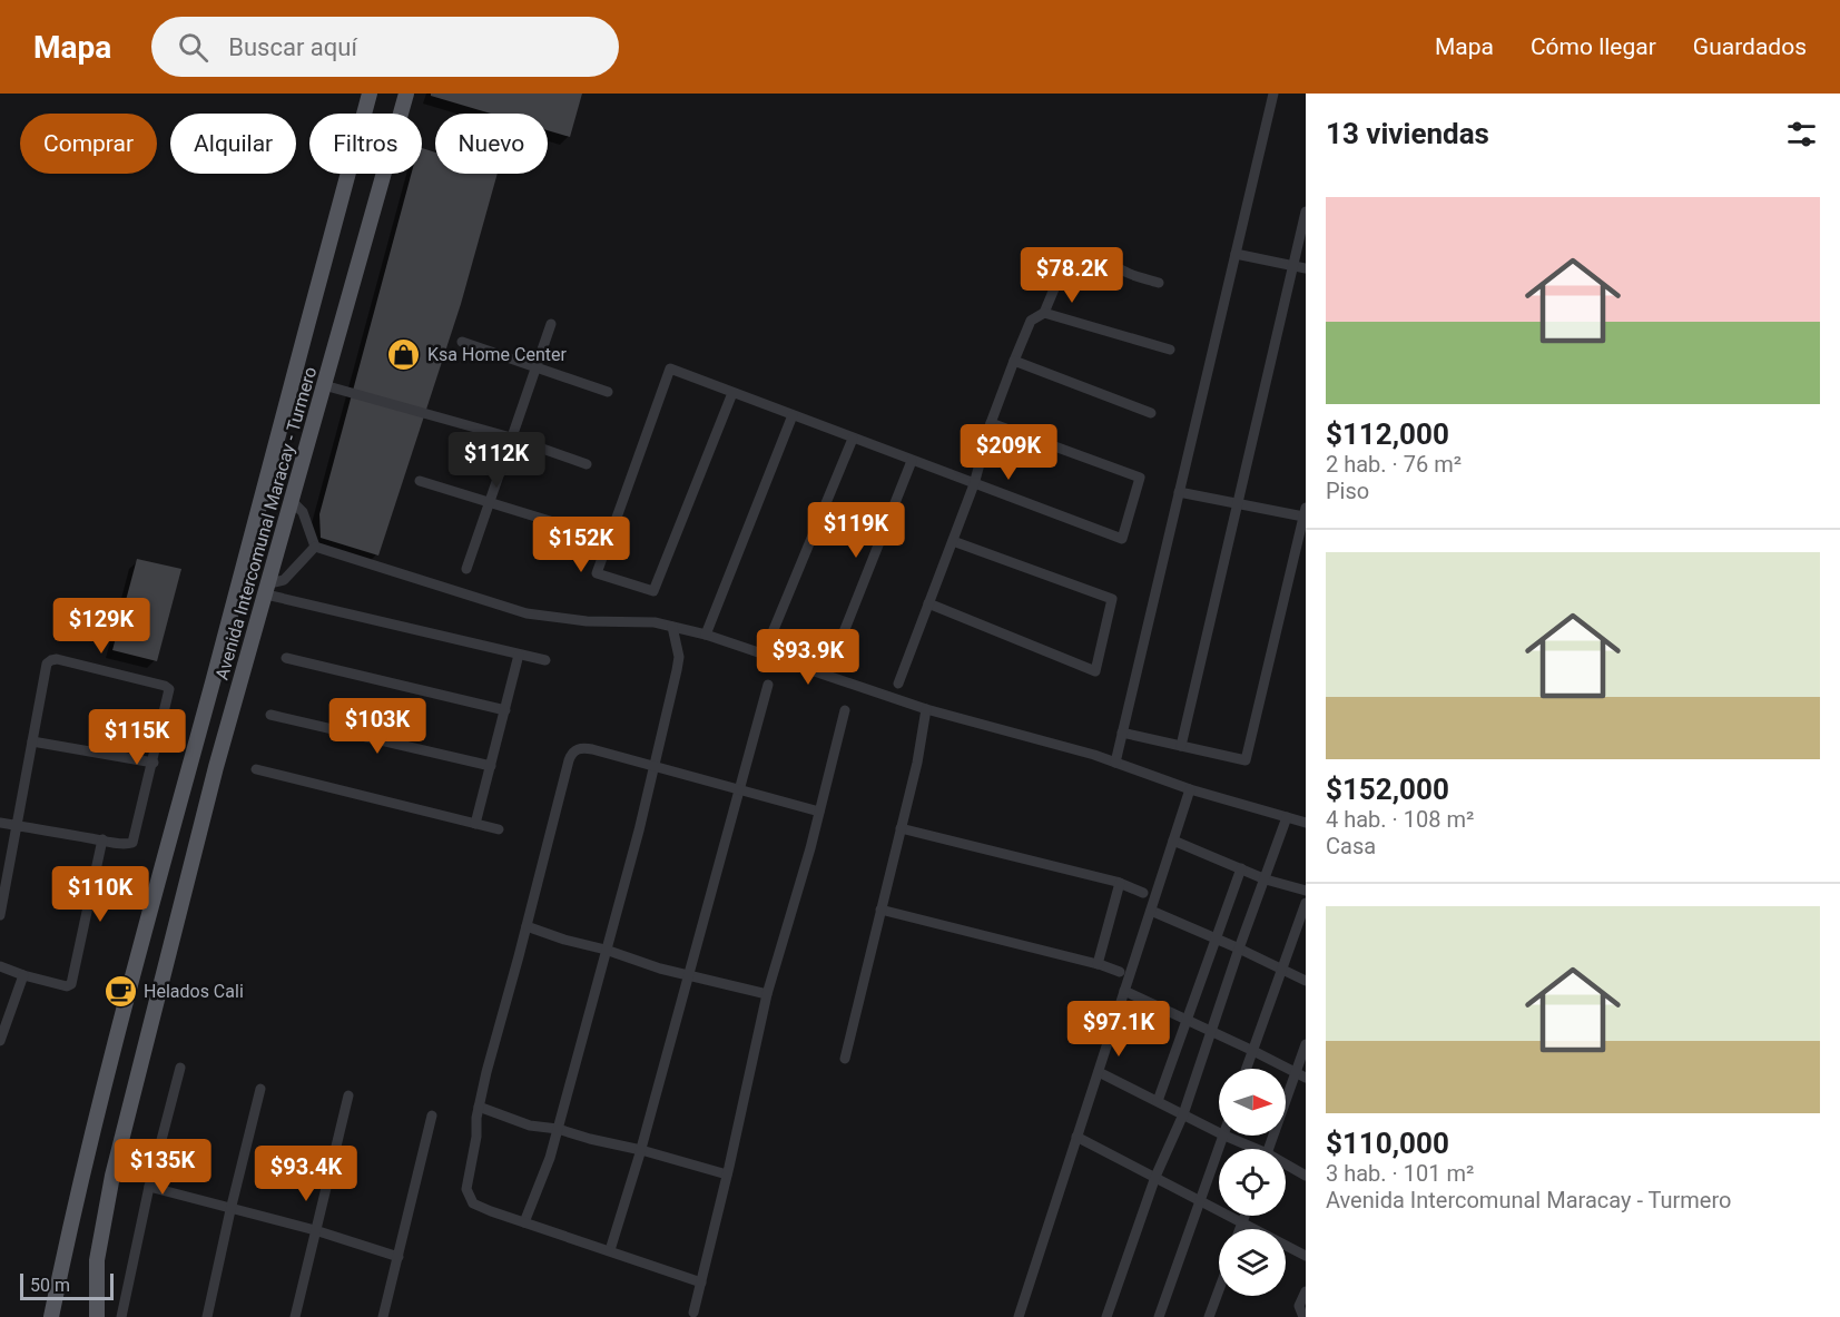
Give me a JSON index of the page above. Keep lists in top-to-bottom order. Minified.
{"streets":{"main road":["Avenida Intercomunal Maracay - Turmero"]},"places":{"shop":["Ksa Home Center"],"cafe":["Helados Cali"]},"scale_bar":"50 m","north":"right","page":{"header":"Mapa","search":"Buscar aquí","nav":["Mapa","Cómo llegar","Guardados"],"heading":"13 viviendas","chip":["Comprar","Alquilar","Filtros","Nuevo"],"list":[{"name":"$112,000","note":"2 hab. · 76 m² · Piso"},{"name":"$152,000","note":"4 hab. · 108 m² · Casa"},{"name":"$110,000","note":"3 hab. · 101 m² · Avenida Intercomunal Maracay - Turmero"}],"price":["$78.2K","$209K","$112K","$119K","$152K","$129K","$93.9K","$103K","$115K","$110K","$97.1K","$135K","$93.4K"],"scale":"50 m"}}
